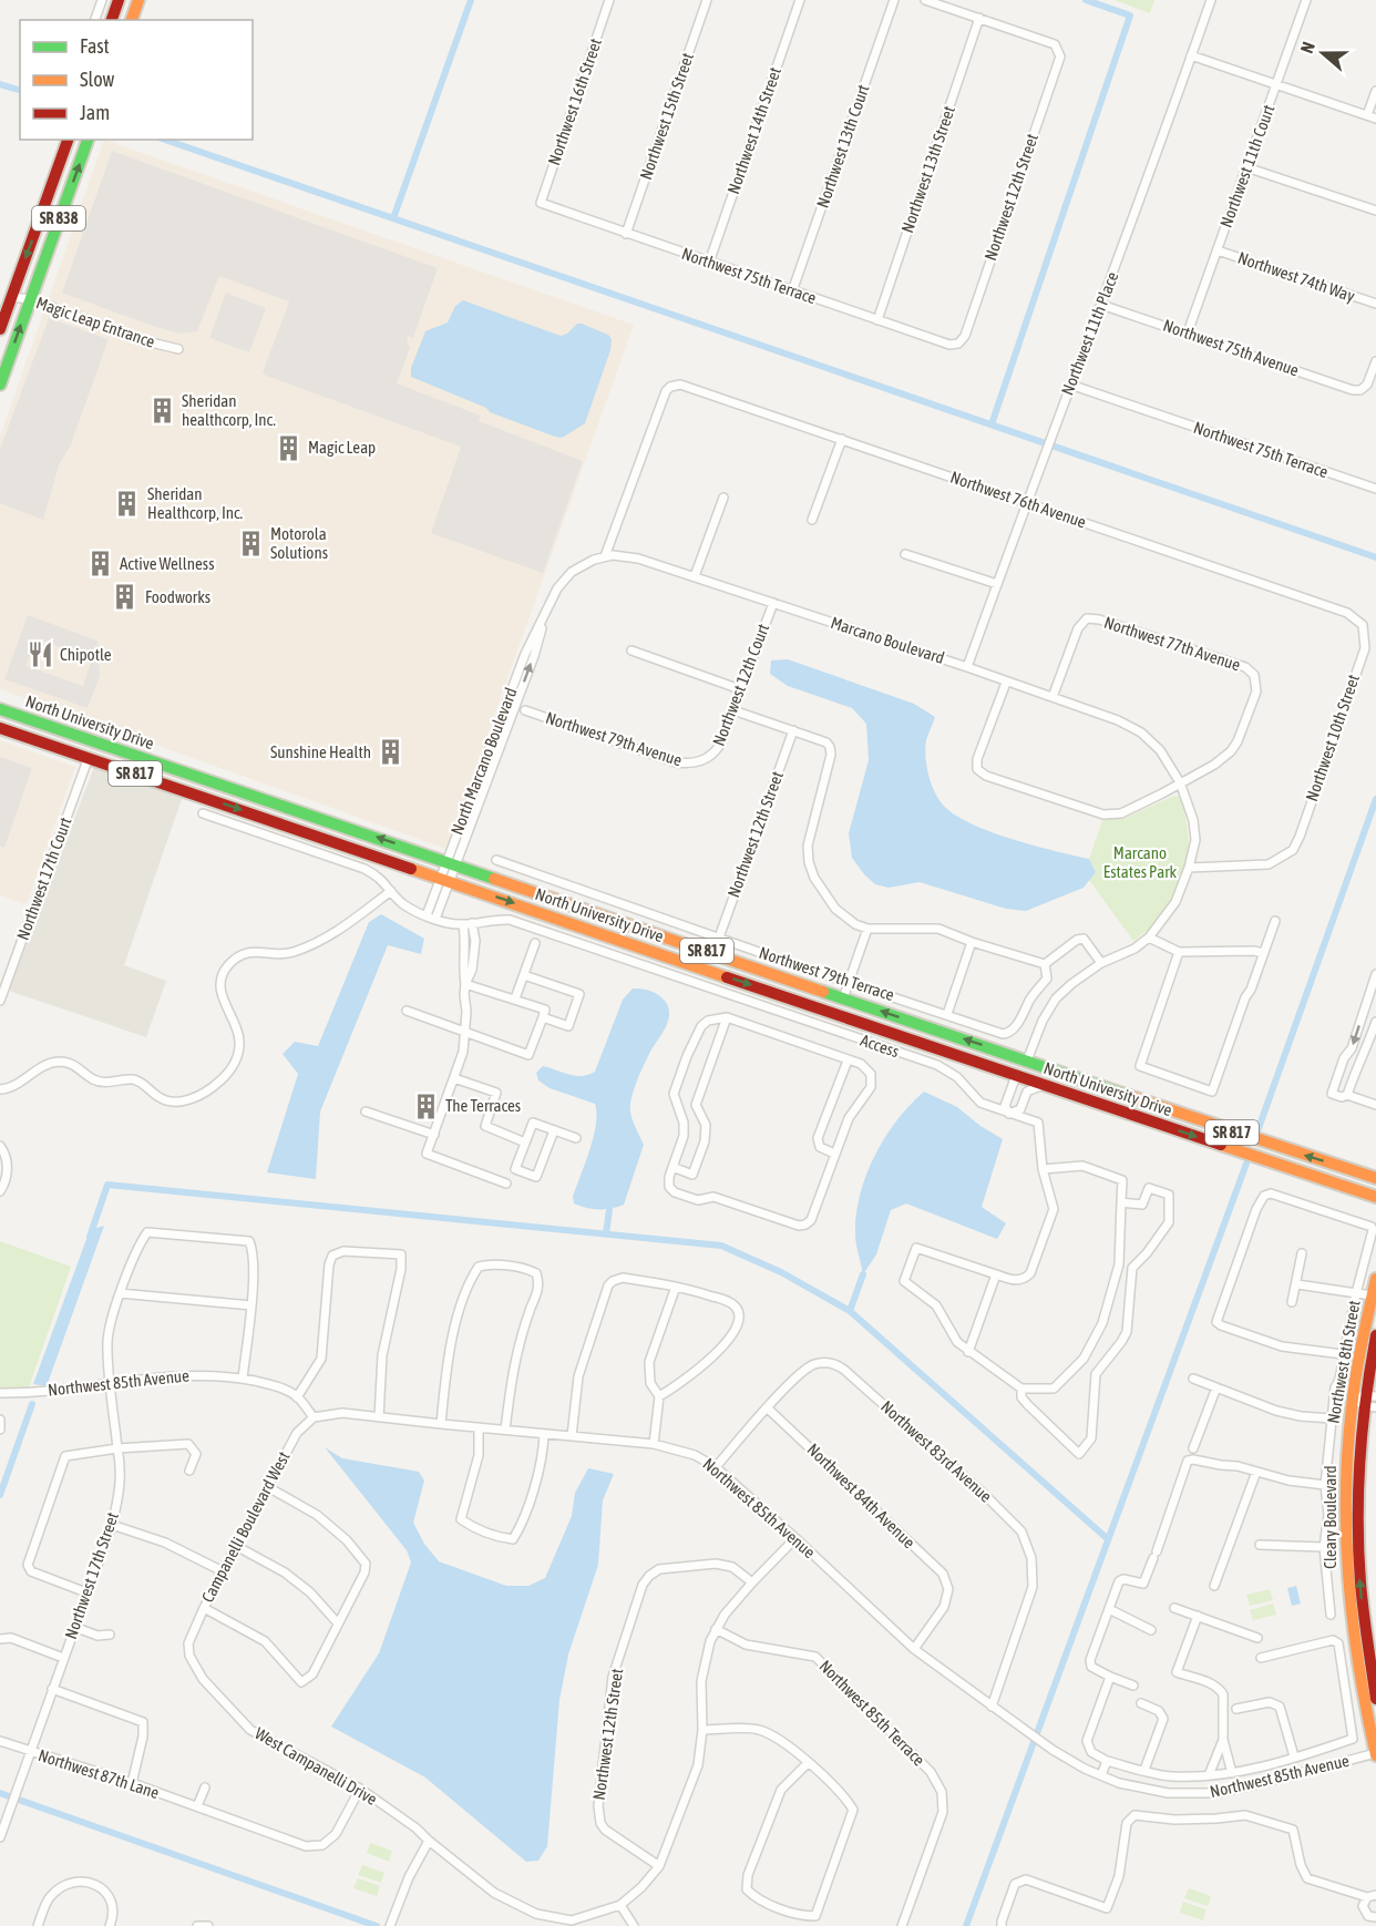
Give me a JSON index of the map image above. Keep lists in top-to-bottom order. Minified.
{"streets":{"main road":["SR 838","North University Drive","SR 817","Cleary Boulevard"],"street":["Northwest 16th Street","Northwest 15th Street","Northwest 14th Street","Northwest 13th Court","Northwest 11th Court","Northwest 13th Street","Northwest 12th Street","Northwest 75th Terrace","Northwest 74th Way","Magic Leap Entrance","Northwest 11th Place","Northwest 75th Avenue","Northwest 76th Avenue","Marcano Boulevard","Northwest 77th Avenue","Northwest 12th Court","Northwest 10th Street","Northwest 79th Avenue","North Marcano Boulevard","Northwest 17th Court","Northwest 79th Terrace","Access","Northwest 8th Street","Northwest 85th Avenue","Northwest 83rd Avenue","Northwest 84th Avenue","Campanelli Boulevard West","Northwest 17th Street","Northwest 85th Terrace","West Campanelli Drive","Northwest 87th Lane"]},"crossings":[["Northwest 16th Street","Northwest 75th Terrace"],["Northwest 15th Street","Northwest 75th Terrace"],["Northwest 14th Street","Northwest 75th Terrace"],["Northwest 13th Court","Northwest 75th Terrace"],["Northwest 11th Court","Northwest 74th Way"],["Northwest 11th Court","Northwest 75th Avenue"],["Northwest 13th Street","Northwest 12th Street"],["Northwest 13th Street","Northwest 75th Terrace"],["Northwest 12th Street","Northwest 75th Terrace"],["Northwest 12th Street","Northwest 79th Terrace"],["SR 838","Magic Leap Entrance"],["Northwest 75th Terrace","Northwest 11th Place"],["Northwest 11th Place","Northwest 75th Avenue"],["Northwest 11th Place","Northwest 76th Avenue"],["Northwest 11th Place","Marcano Boulevard"],["Northwest 76th Avenue","Marcano Boulevard"],["Northwest 76th Avenue","Northwest 10th Street"],["Marcano Boulevard","Northwest 77th Avenue"],["Marcano Boulevard","Northwest 12th Court"],["Marcano Boulevard","Northwest 10th Street"],["Marcano Boulevard","North Marcano Boulevard"],["Northwest 12th Court","Northwest 79th Avenue"],["North University Drive","North Marcano Boulevard"],["North University Drive","Northwest 17th Court"],["North Marcano Boulevard","Access"],["Northwest 85th Avenue","Northwest 83rd Avenue"],["Northwest 85th Avenue","Northwest 84th Avenue"],["Northwest 85th Avenue","Cleary Boulevard"],["Northwest 85th Avenue","Campanelli Boulevard West"],["Northwest 85th Avenue","Northwest 17th Street"],["Northwest 83rd Avenue","Northwest 84th Avenue"],["Campanelli Boulevard West","West Campanelli Drive"],["Northwest 17th Street","Northwest 87th Lane"],["West Campanelli Drive","Northwest 87th Lane"]],"parks":["Marcano Estates Park"],"places":{"building":["Sheridan healthcorp, Inc.","Magic Leap","Sheridan Healthcorp, Inc.","Motorola Solutions","Active Wellness","Foodworks","Sunshine Health","The Terraces"],"restaurant":["Chipotle"]},"legend":["Fast","Slow","Jam"],"north":"left"}
